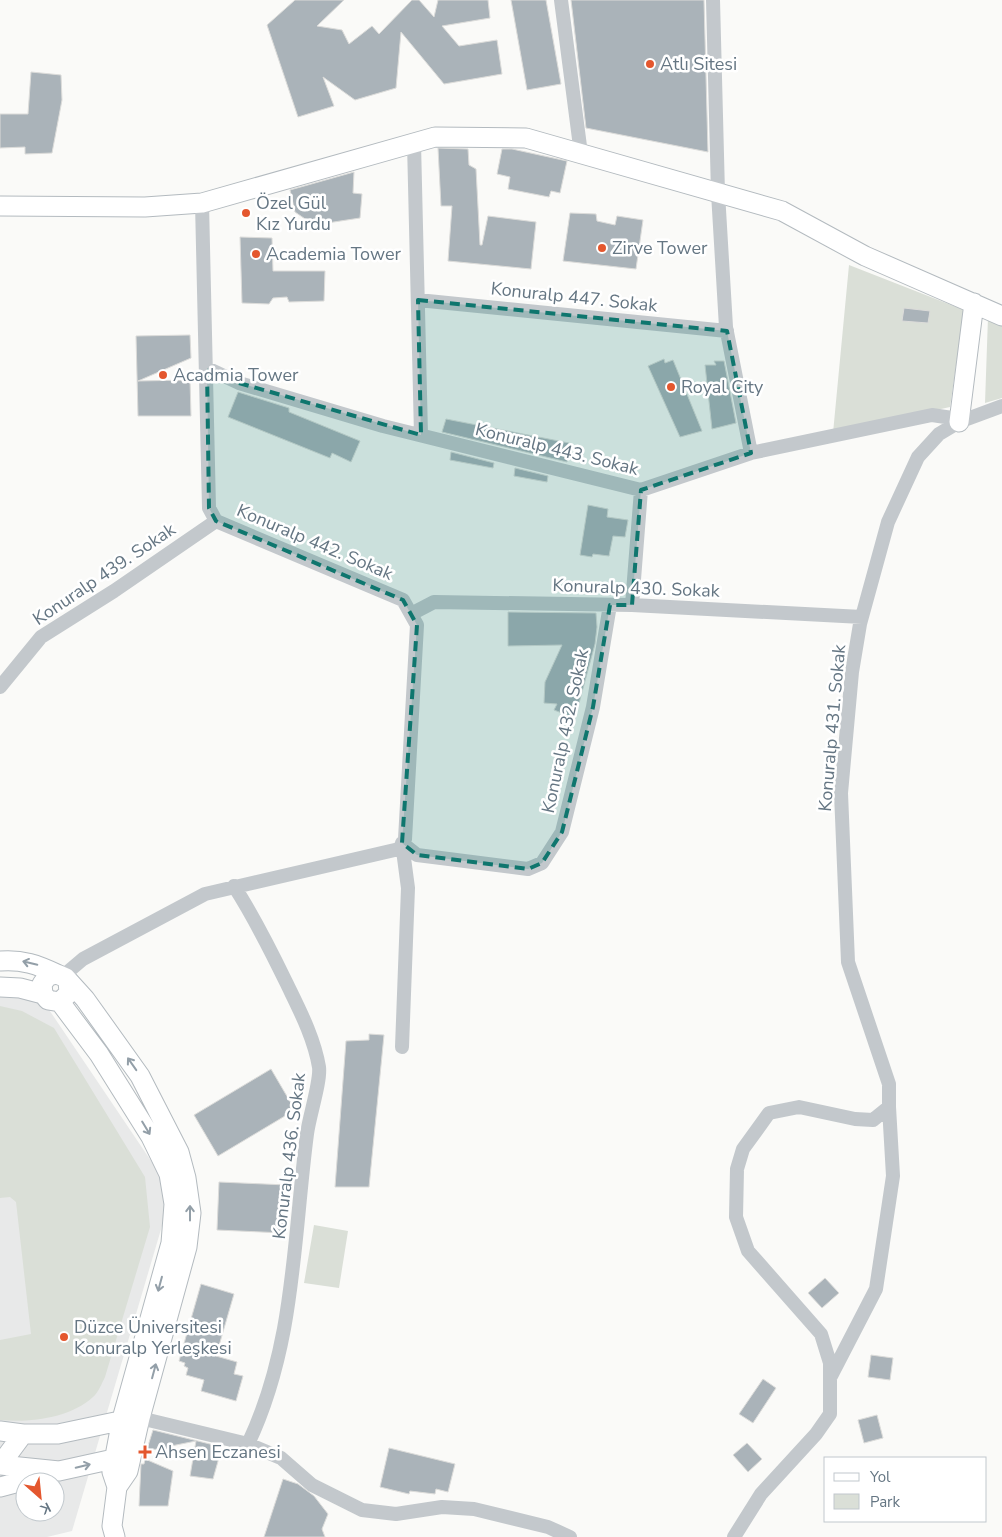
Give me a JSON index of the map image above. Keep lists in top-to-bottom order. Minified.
{"streets":{"street":["Konuralp 447. Sokak","Konuralp 443. Sokak","Konuralp 442. Sokak","Konuralp 439. Sokak","Konuralp 430. Sokak","Konuralp 431. Sokak","Konuralp 432. Sokak","Konuralp 436. Sokak"]},"crossings":[["Konuralp 443. Sokak","Konuralp 442. Sokak"],["Konuralp 443. Sokak","Konuralp 431. Sokak"],["Konuralp 442. Sokak","Konuralp 439. Sokak"],["Konuralp 442. Sokak","Konuralp 430. Sokak"],["Konuralp 430. Sokak","Konuralp 431. Sokak"],["Konuralp 430. Sokak","Konuralp 432. Sokak"]],"places":{"other":["Atlı Sitesi","Özel Gül Kız Yurdu","Zirve Tower","Academia Tower","Acadmia Tower","Royal City","Düzce Üniversitesi Konuralp Yerleşkesi"],"health":["Ahsen Eczanesi"]},"legend":["Yol","Park"],"north":"bottom right"}
